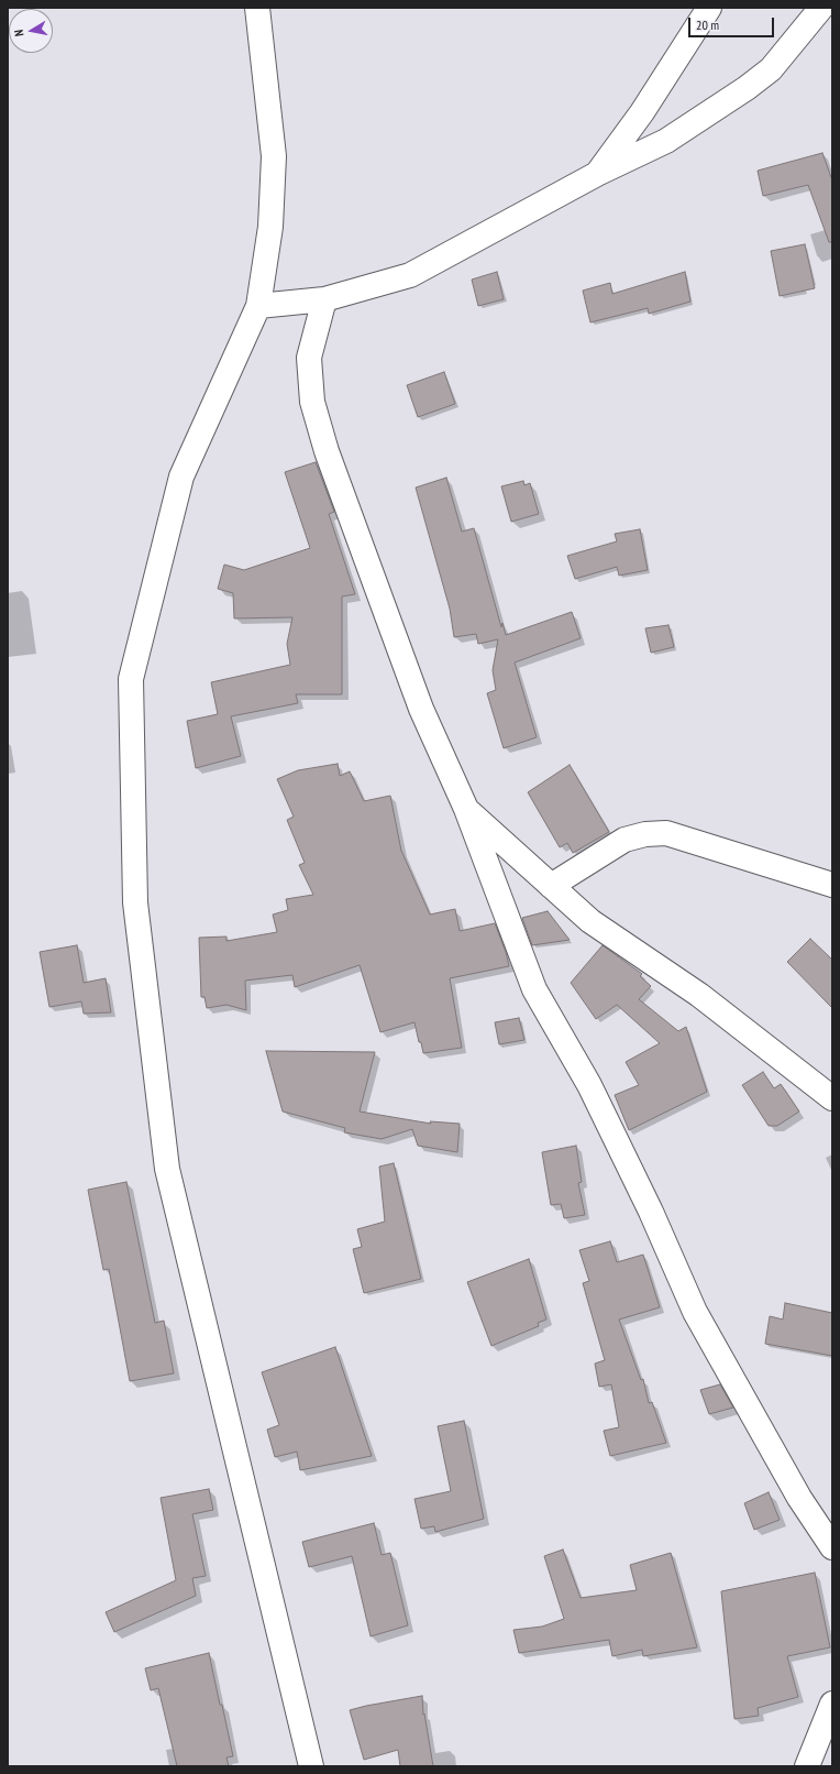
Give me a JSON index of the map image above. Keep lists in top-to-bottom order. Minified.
{"scale_bar":"20 m","north":"left"}
